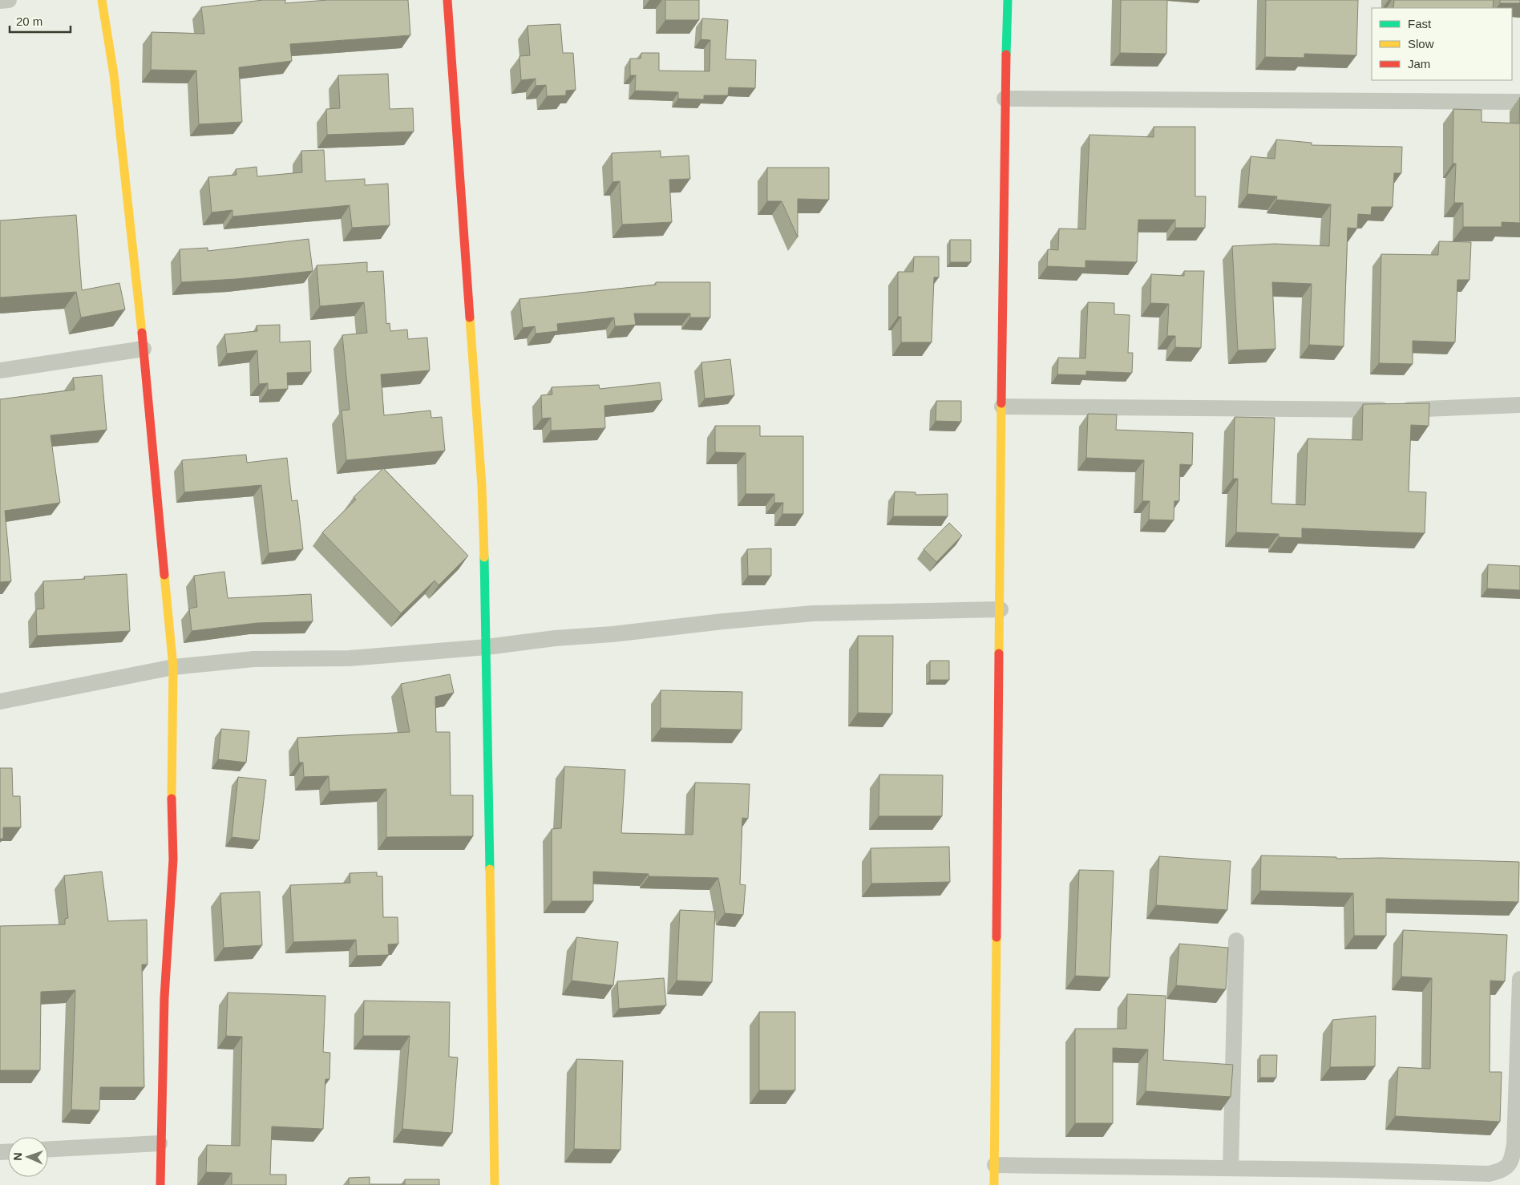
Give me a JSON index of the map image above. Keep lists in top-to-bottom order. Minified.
{"legend":["Fast","Slow","Jam"],"scale_bar":"20 m","north":"left"}
